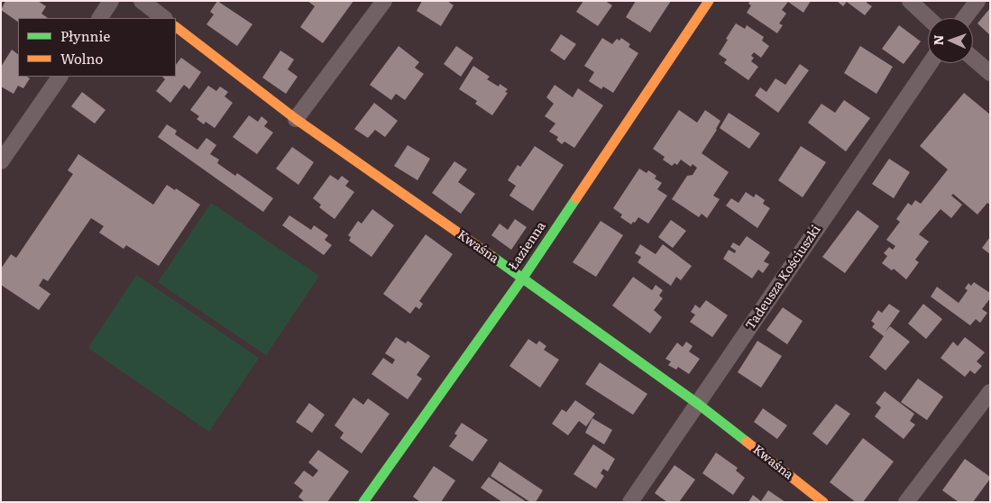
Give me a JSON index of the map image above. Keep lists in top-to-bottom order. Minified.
{"streets":{"street":["Łazienna","Kwaśna","Tadeusza Kościuszki"]},"crossings":[["Łazienna","Kwaśna"],["Kwaśna","Tadeusza Kościuszki"]],"legend":["Płynnie","Wolno"],"north":"left"}
